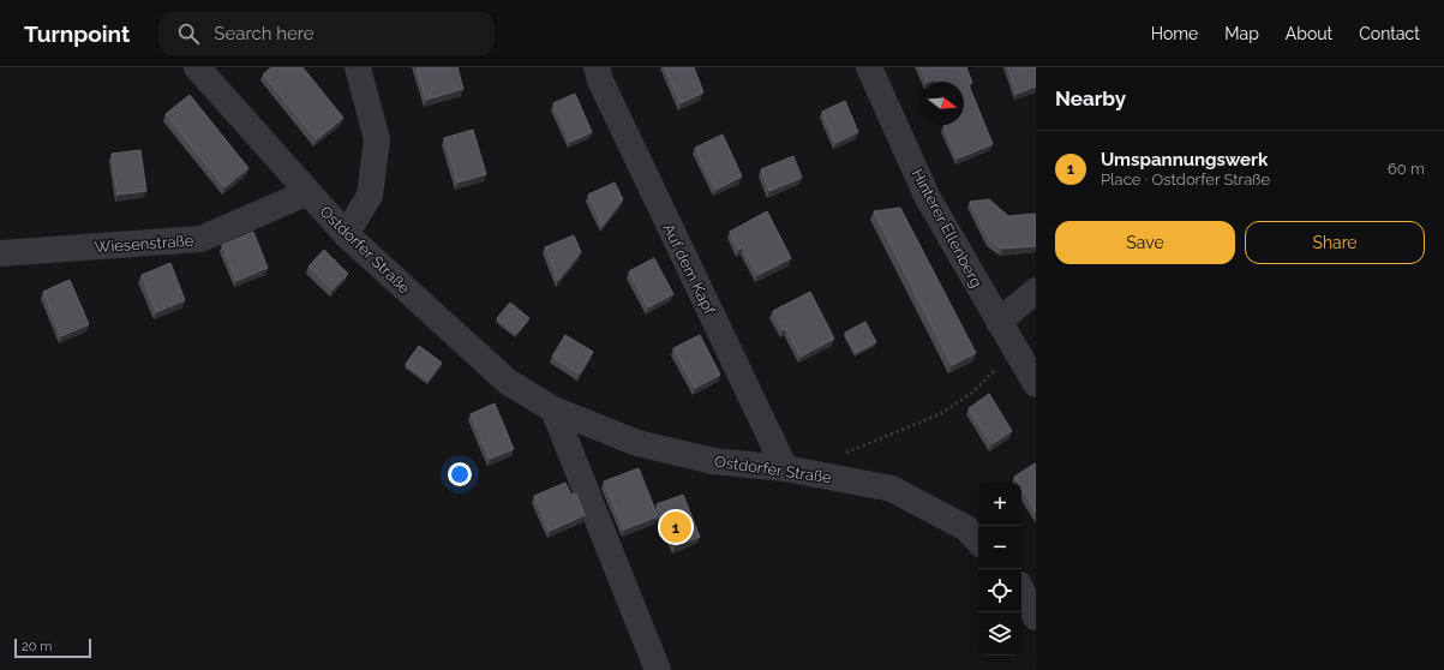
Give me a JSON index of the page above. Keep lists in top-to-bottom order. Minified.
{"streets":{"street":["Hinterer Ellenberg","Wiesenstraße","Ostdorfer Straße","Auf dem Kapf"]},"crossings":[["Wiesenstraße","Ostdorfer Straße"],["Ostdorfer Straße","Auf dem Kapf"]],"scale_bar":"20 m","north":"right","page":{"header":"Turnpoint","search":"Search here","nav":["Home","Map","About","Contact"],"heading":"Nearby","list":[{"mark":"1","name":"Umspannungswerk","note":"Place · Ostdorfer Straße","value":"60 m"}],"buttons":["Save","Share"],"map_buttons":["+","−"],"pins":"1","scale":"20 m"}}
